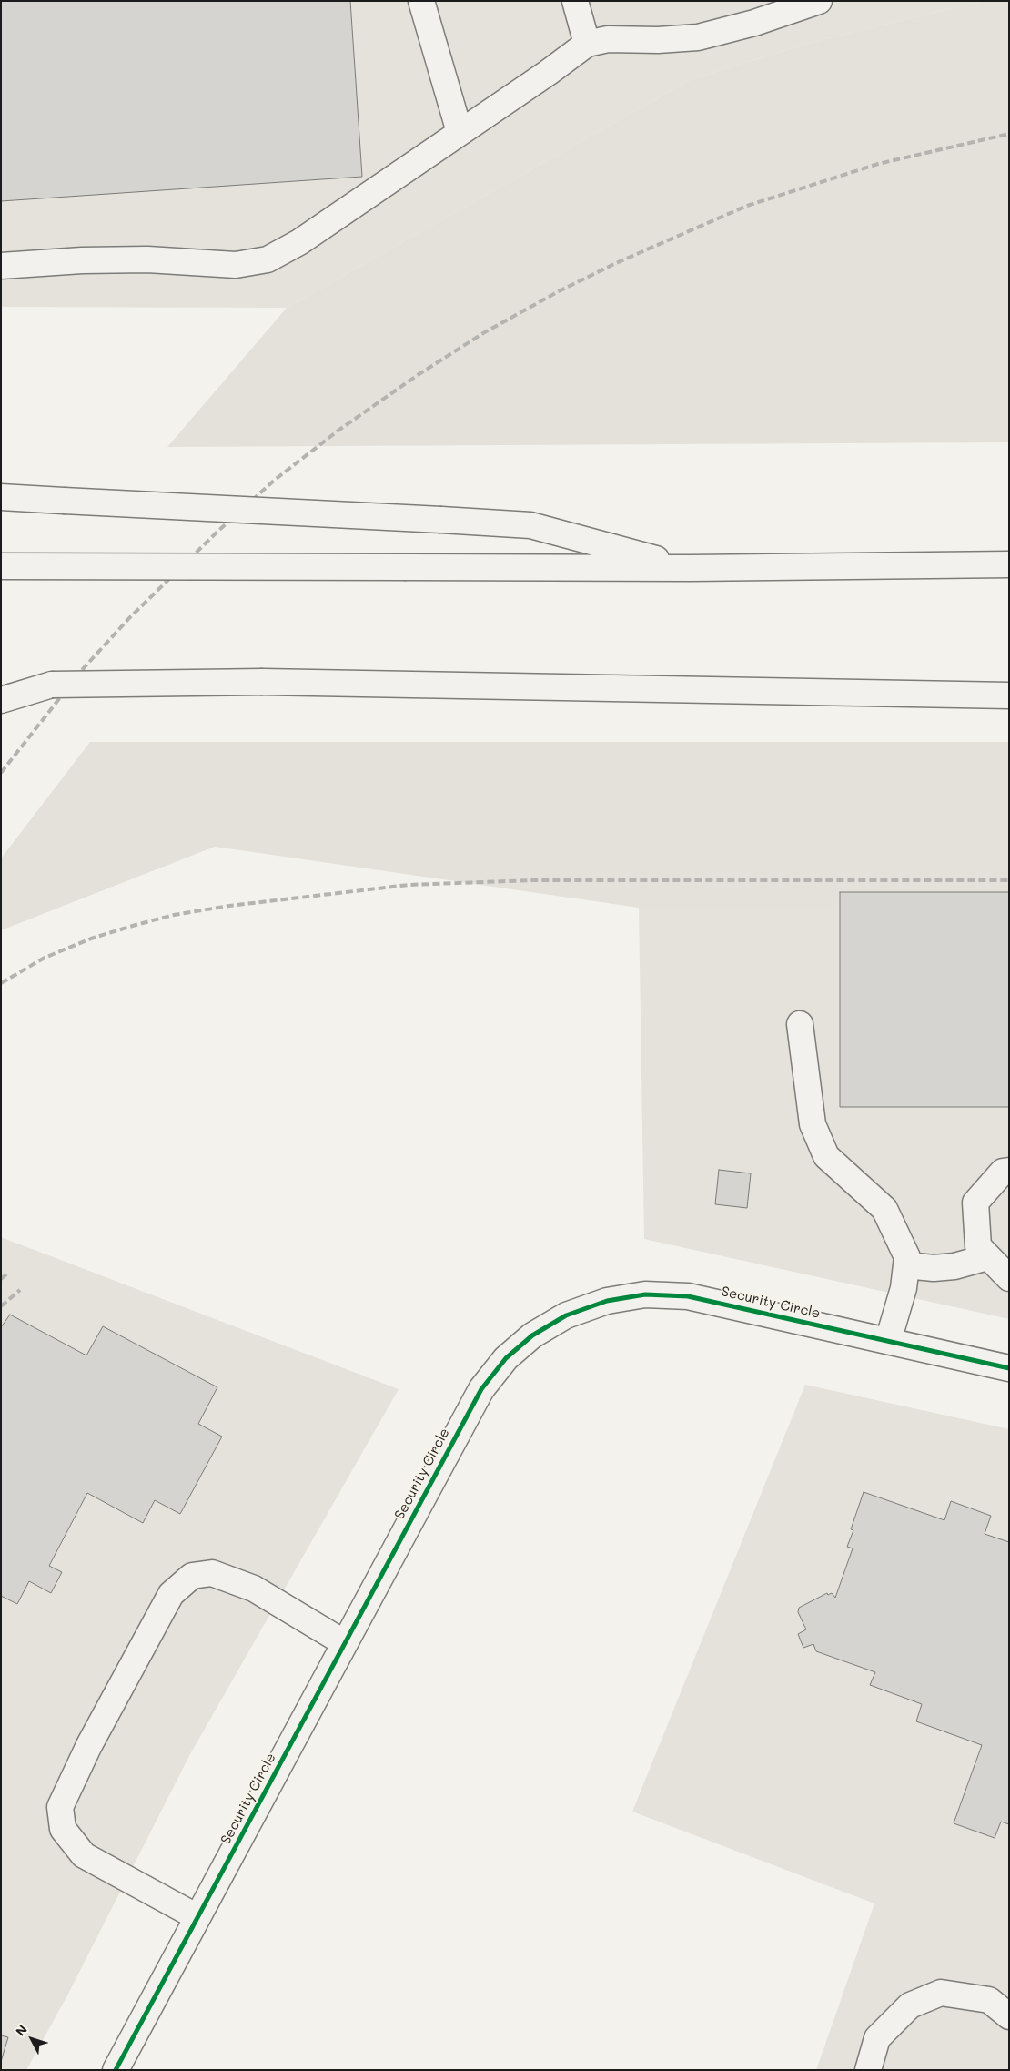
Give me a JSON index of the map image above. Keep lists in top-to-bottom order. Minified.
{"streets":{"main road":["Security Circle"]},"north":"top left"}
